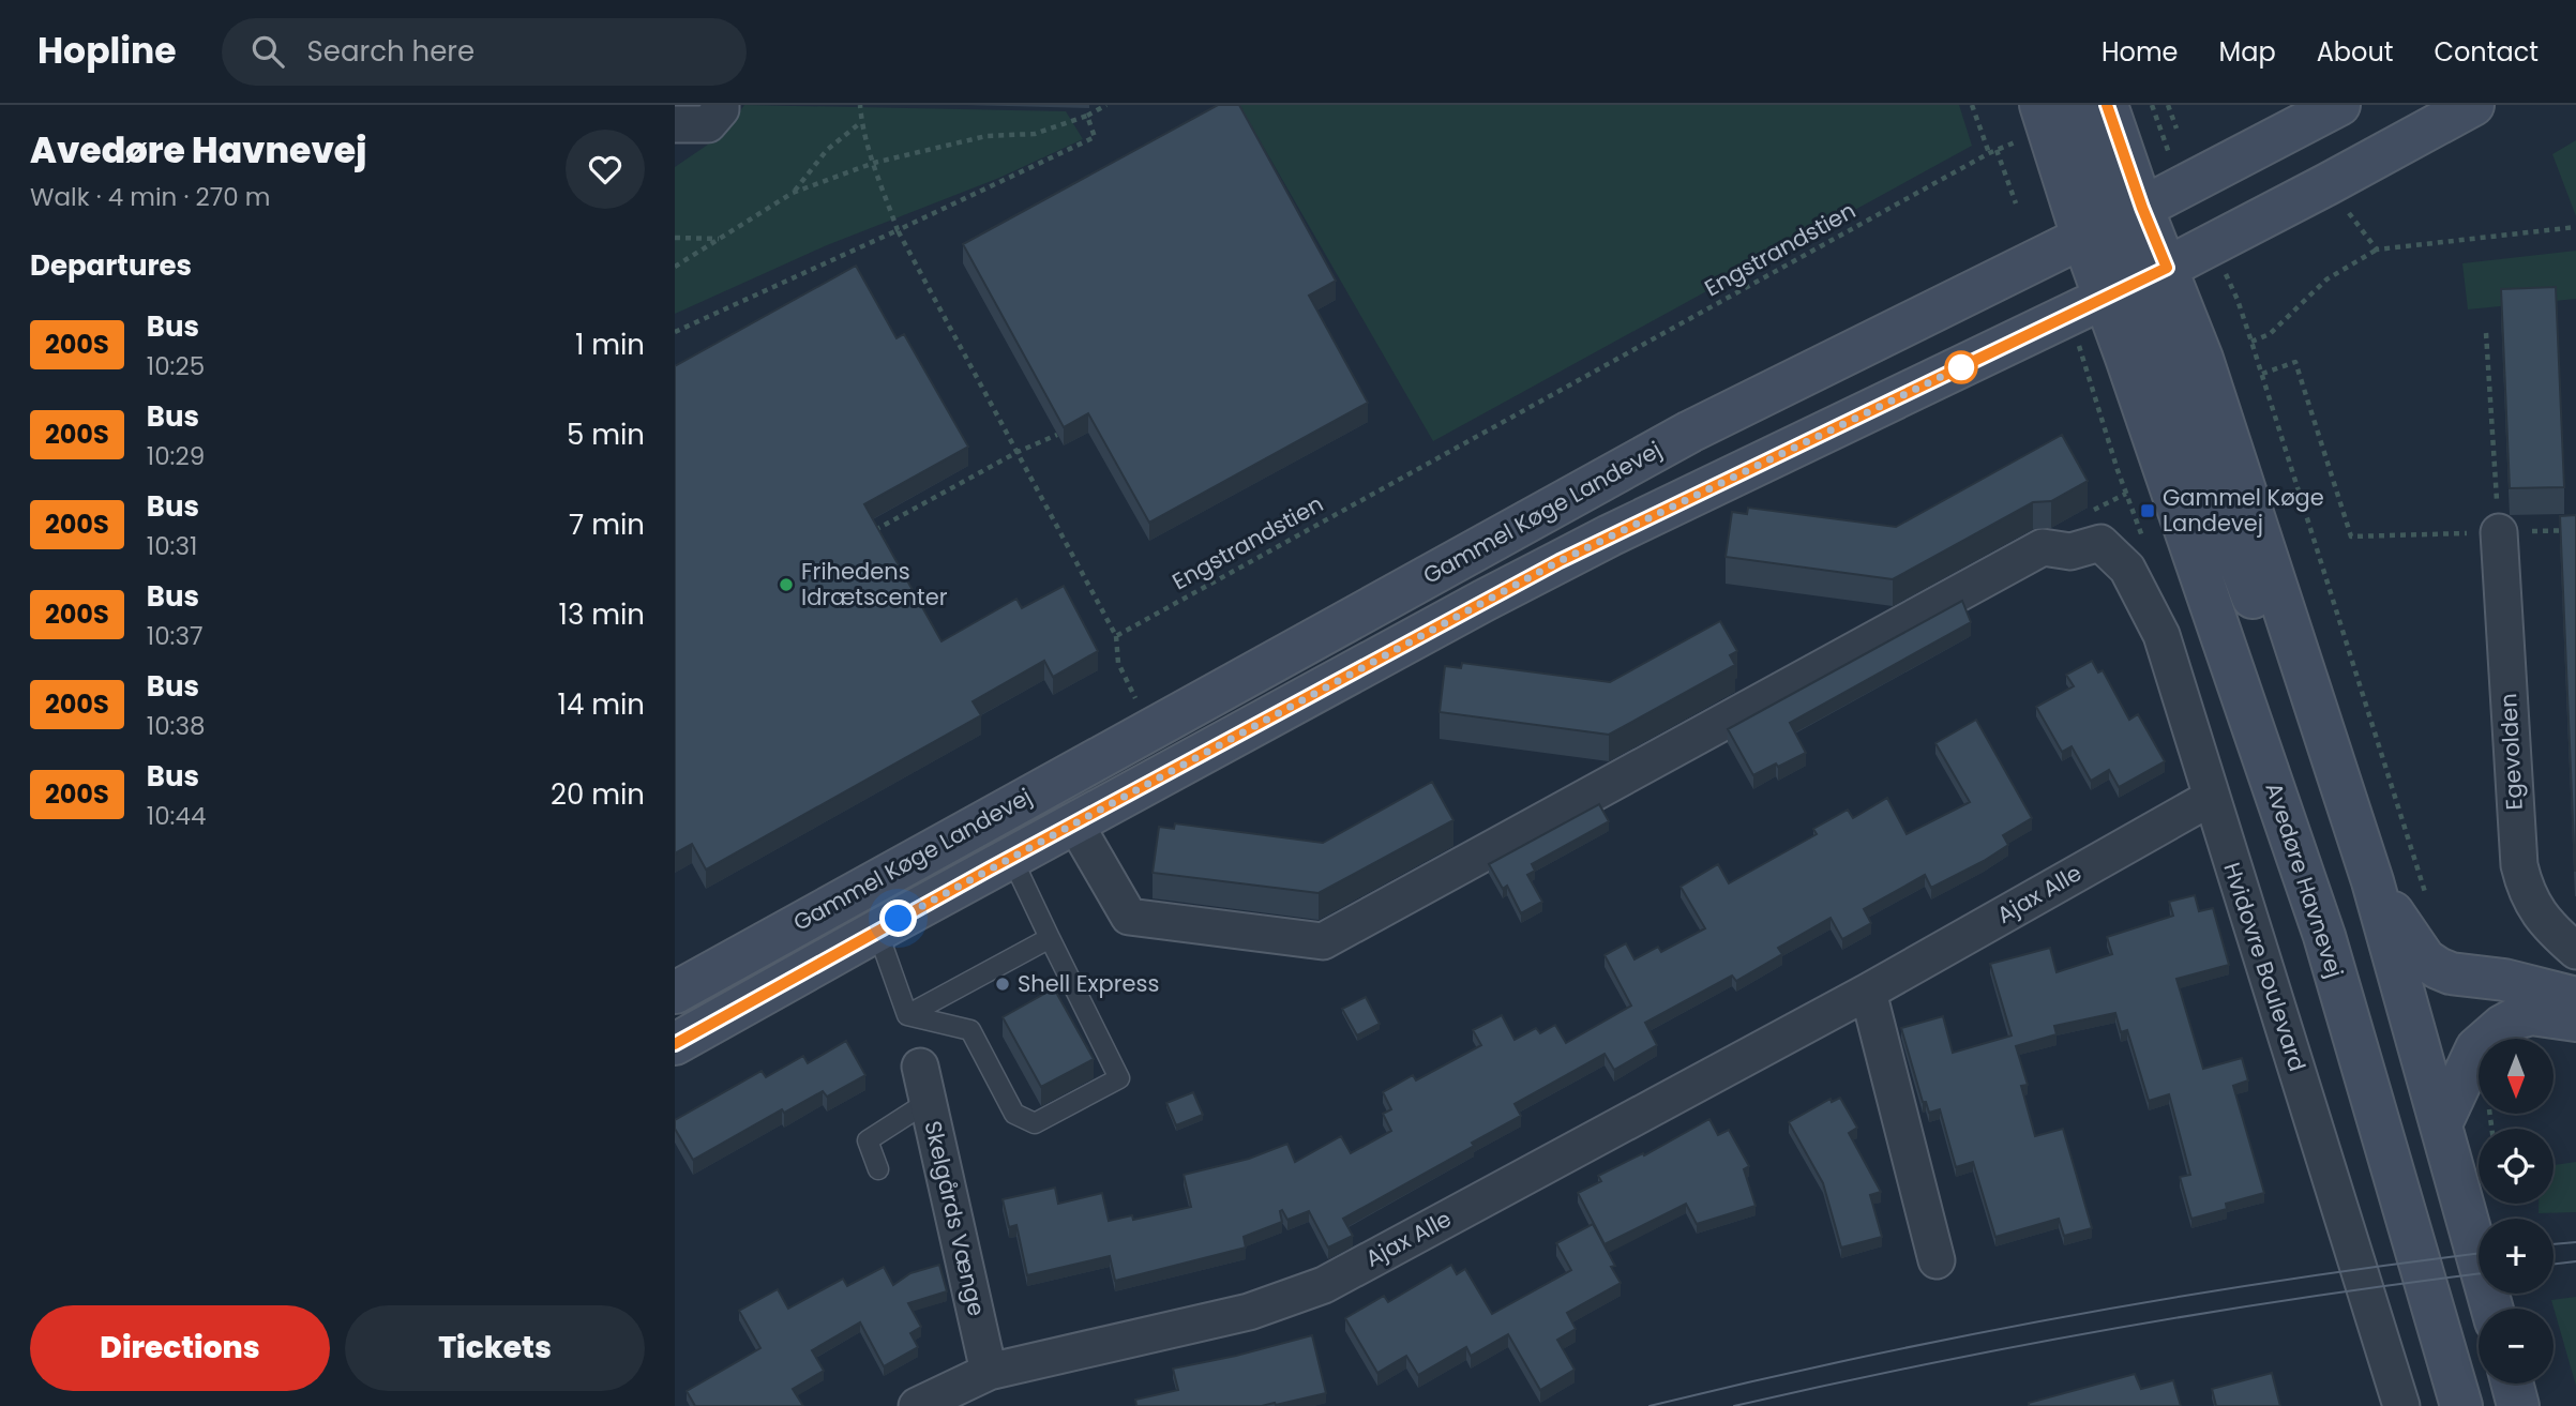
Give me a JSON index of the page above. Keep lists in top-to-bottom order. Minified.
{"streets":{"main road":["Gammel Køge Landevej","Avedøre Havnevej"],"street":["Egevolden","Ajax Alle","Hvidovre Boulevard","Skelgårds Vænge"],"path":["Engstrandstien"]},"crossings":[["Gammel Køge Landevej","Avedøre Havnevej"],["Gammel Køge Landevej","Hvidovre Boulevard"],["Ajax Alle","Hvidovre Boulevard"],["Ajax Alle","Skelgårds Vænge"]],"places":{"transit":["Gammel Køge Landevej"],"other":["Frihedens Idrætscenter","Shell Express"]},"lines":["bus line 200S"],"north":"bottom","page":{"header":"Hopline","search":"Search here","nav":["Home","Map","About","Contact"],"heading":[["Avedøre Havnevej","Walk · 4 min · 270 m"],"Departures"],"list":[{"mark":"200S","name":"Bus","note":"10:25","value":"1 min"},{"mark":"200S","name":"Bus","note":"10:29","value":"5 min"},{"mark":"200S","name":"Bus","note":"10:31","value":"7 min"},{"mark":"200S","name":"Bus","note":"10:37","value":"13 min"},{"mark":"200S","name":"Bus","note":"10:38","value":"14 min"},{"mark":"200S","name":"Bus","note":"10:44","value":"20 min"}],"map_buttons":["+","−"],"buttons":["Directions","Tickets"]}}
